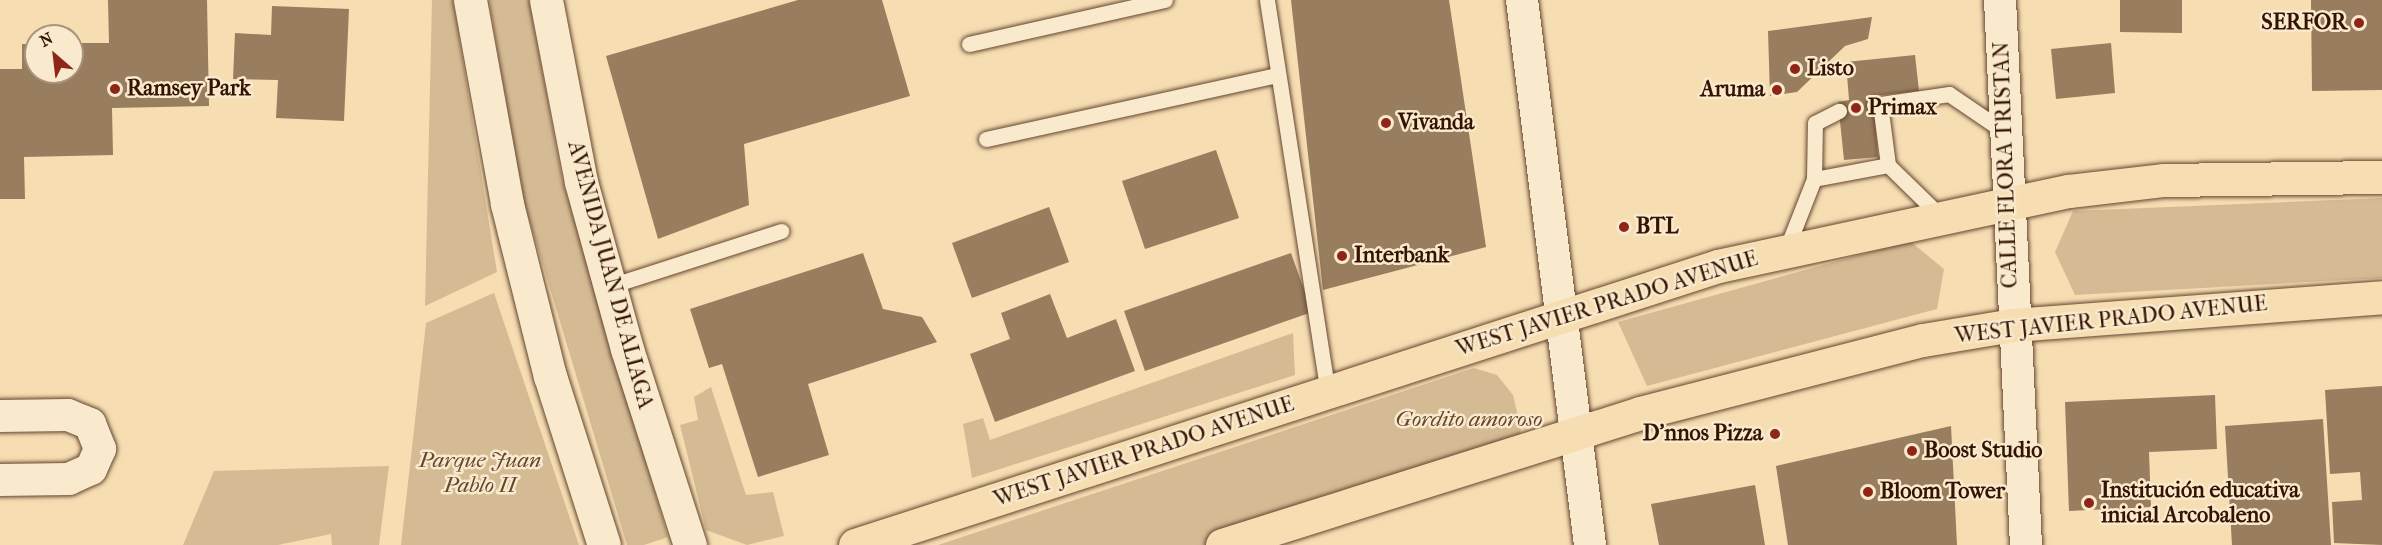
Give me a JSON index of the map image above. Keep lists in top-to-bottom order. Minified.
{"streets":{"main road":["AVENIDA JUAN DE ALIAGA","WEST JAVIER PRADO AVENUE"],"street":["CALLE FLORA TRISTAN"]},"crossings":[["CALLE FLORA TRISTAN","WEST JAVIER PRADO AVENUE"]],"parks":["Gordito amoroso","Parque Juan Pablo II"],"places":["SERFOR","Listo","Ramsey Park","Aruma","Primax","Vivanda","BTL","Interbank","D'nnos Pizza","Boost Studio","Bloom Tower","Institución educativa inicial Arcobaleno"],"north":"top left"}
